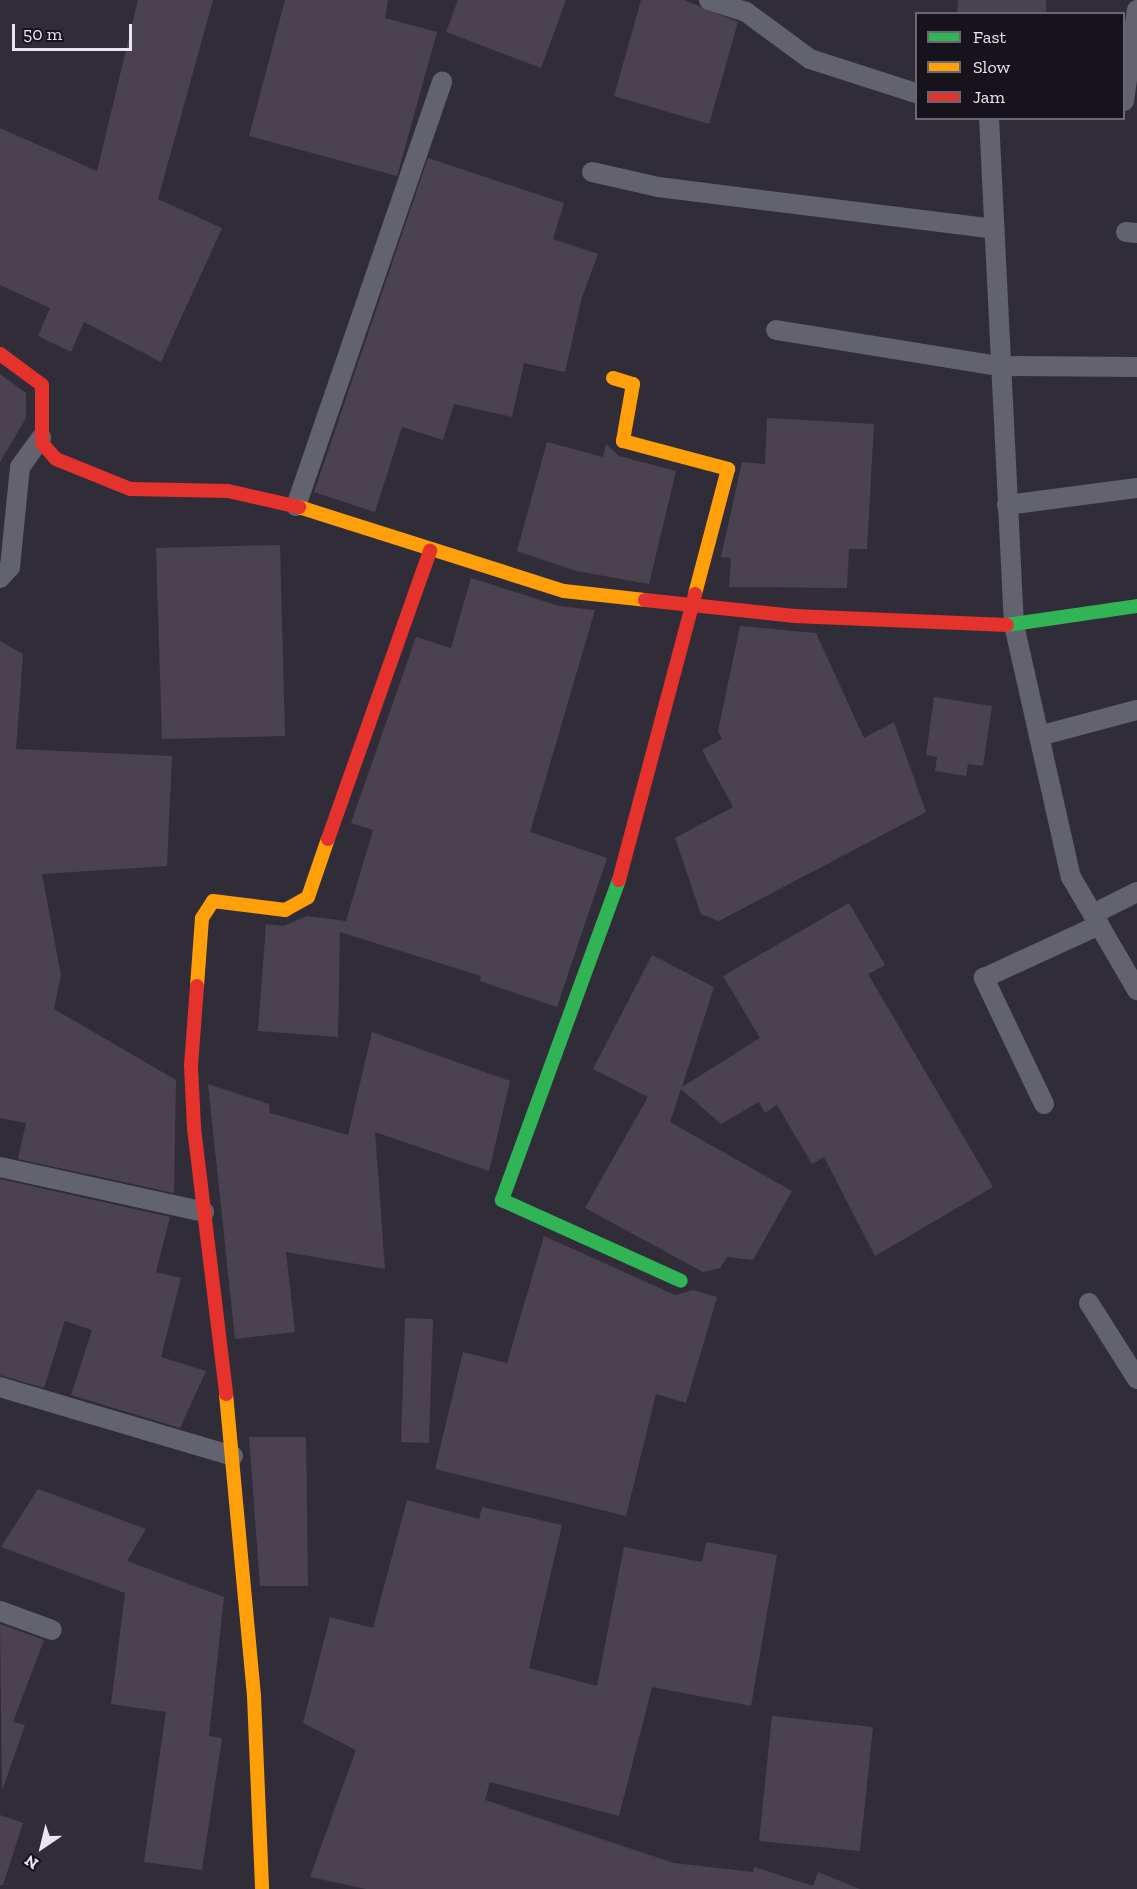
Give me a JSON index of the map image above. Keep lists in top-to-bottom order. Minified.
{"legend":["Fast","Slow","Jam"],"scale_bar":"50 m","north":"bottom left"}
